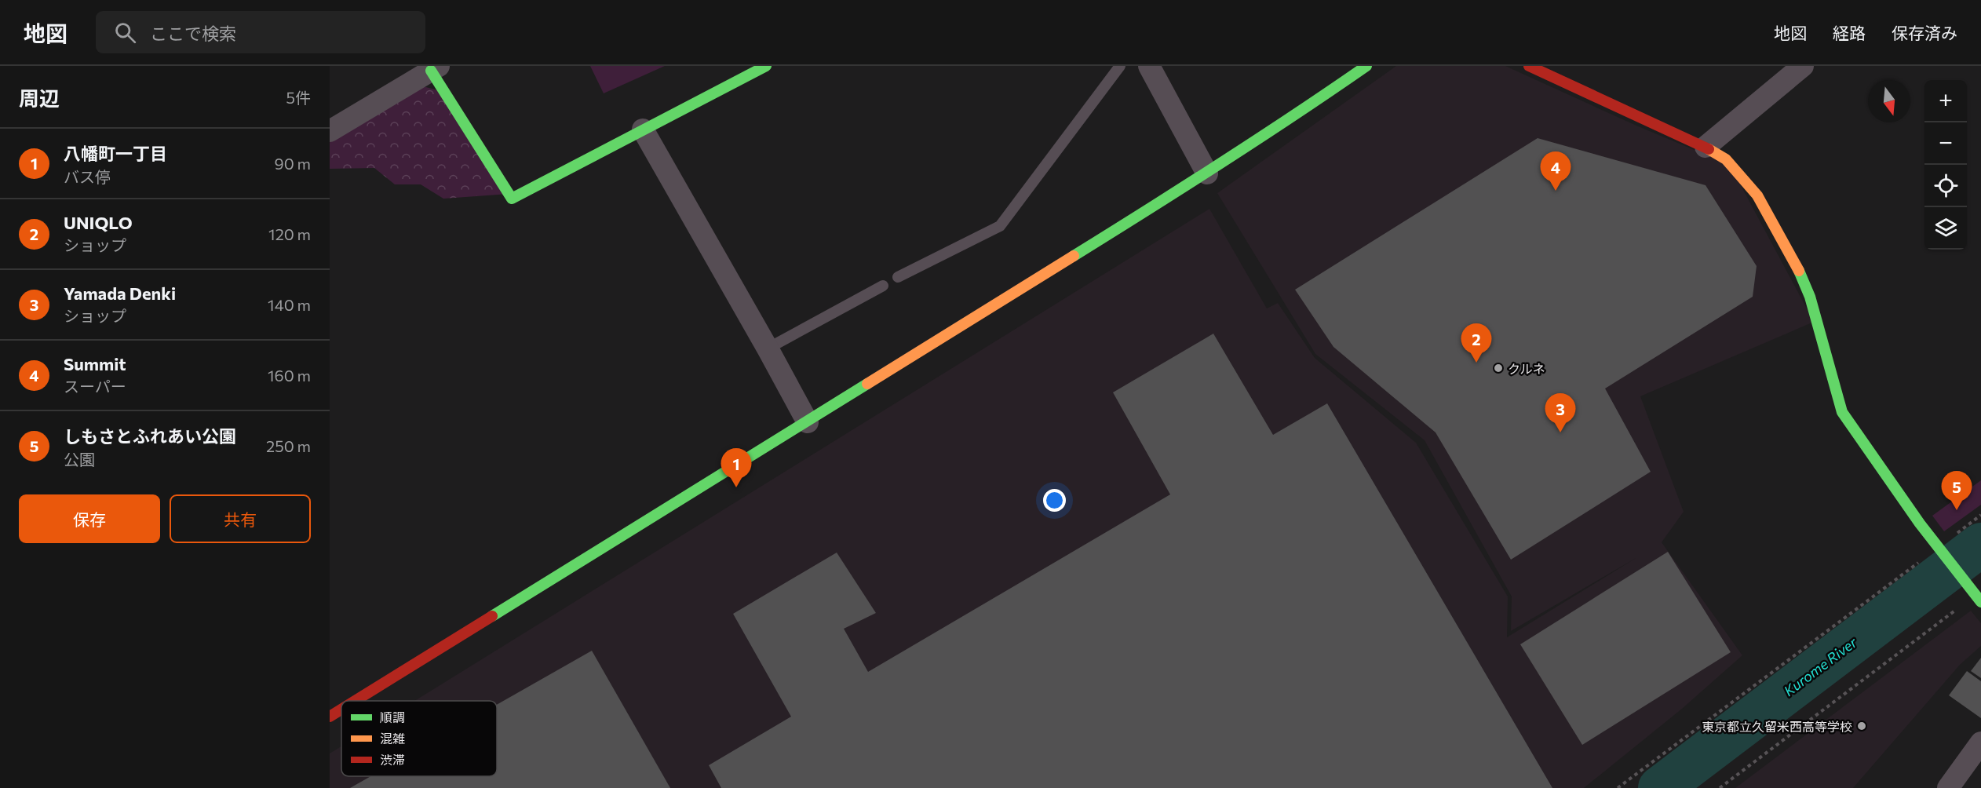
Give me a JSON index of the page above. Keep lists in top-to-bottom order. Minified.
{"water":["Kurome River"],"places":["クルネ","東京都立久留米西高等学校"],"legend":["順調","混雑","渋滞"],"north":"bottom","page":{"header":"地図","search":"ここで検索","nav":["地図","経路","保存済み"],"heading":["周辺","5件"],"map_buttons":["+","−"],"list":[{"mark":"1","name":"八幡町一丁目","note":"バス停","value":"90 m"},{"mark":"2","name":"UNIQLO","note":"ショップ","value":"120 m"},{"mark":"3","name":"Yamada Denki","note":"ショップ","value":"140 m"},{"mark":"4","name":"Summit","note":"スーパー","value":"160 m"},{"mark":"5","name":"しもさとふれあい公園","note":"公園","value":"250 m"}],"pins":["4","2","3","1","5"],"buttons":["保存","共有"]}}
